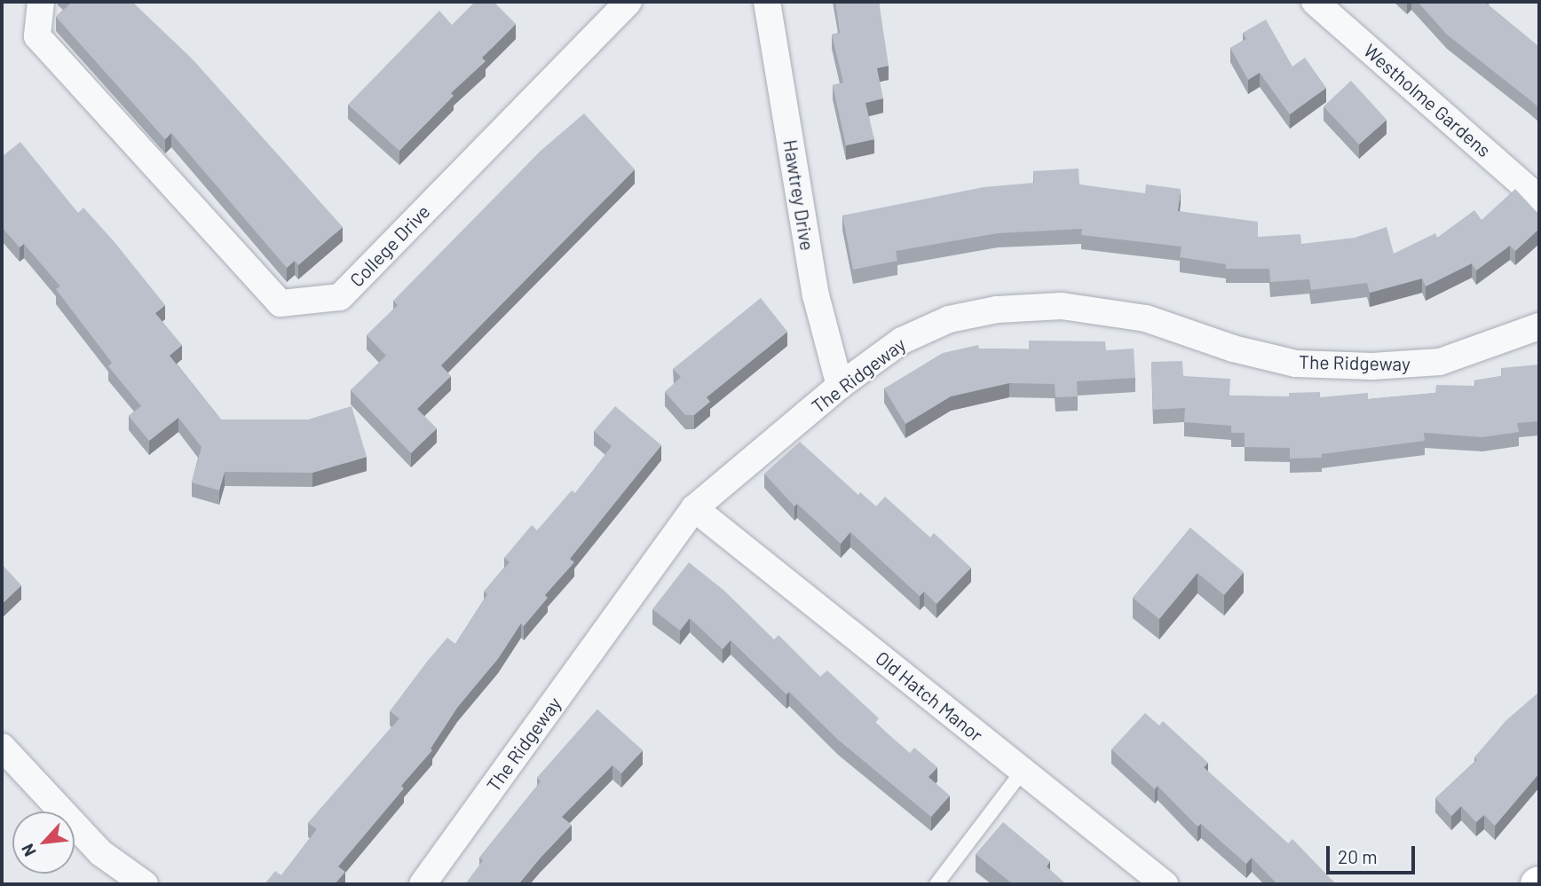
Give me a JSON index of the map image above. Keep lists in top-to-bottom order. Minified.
{"streets":{"street":["Westholme Gardens","Hawtrey Drive","College Drive","The Ridgeway","Old Hatch Manor"]},"crossings":[["Hawtrey Drive","The Ridgeway"],["The Ridgeway","Old Hatch Manor"]],"scale_bar":"20 m","north":"bottom left"}
